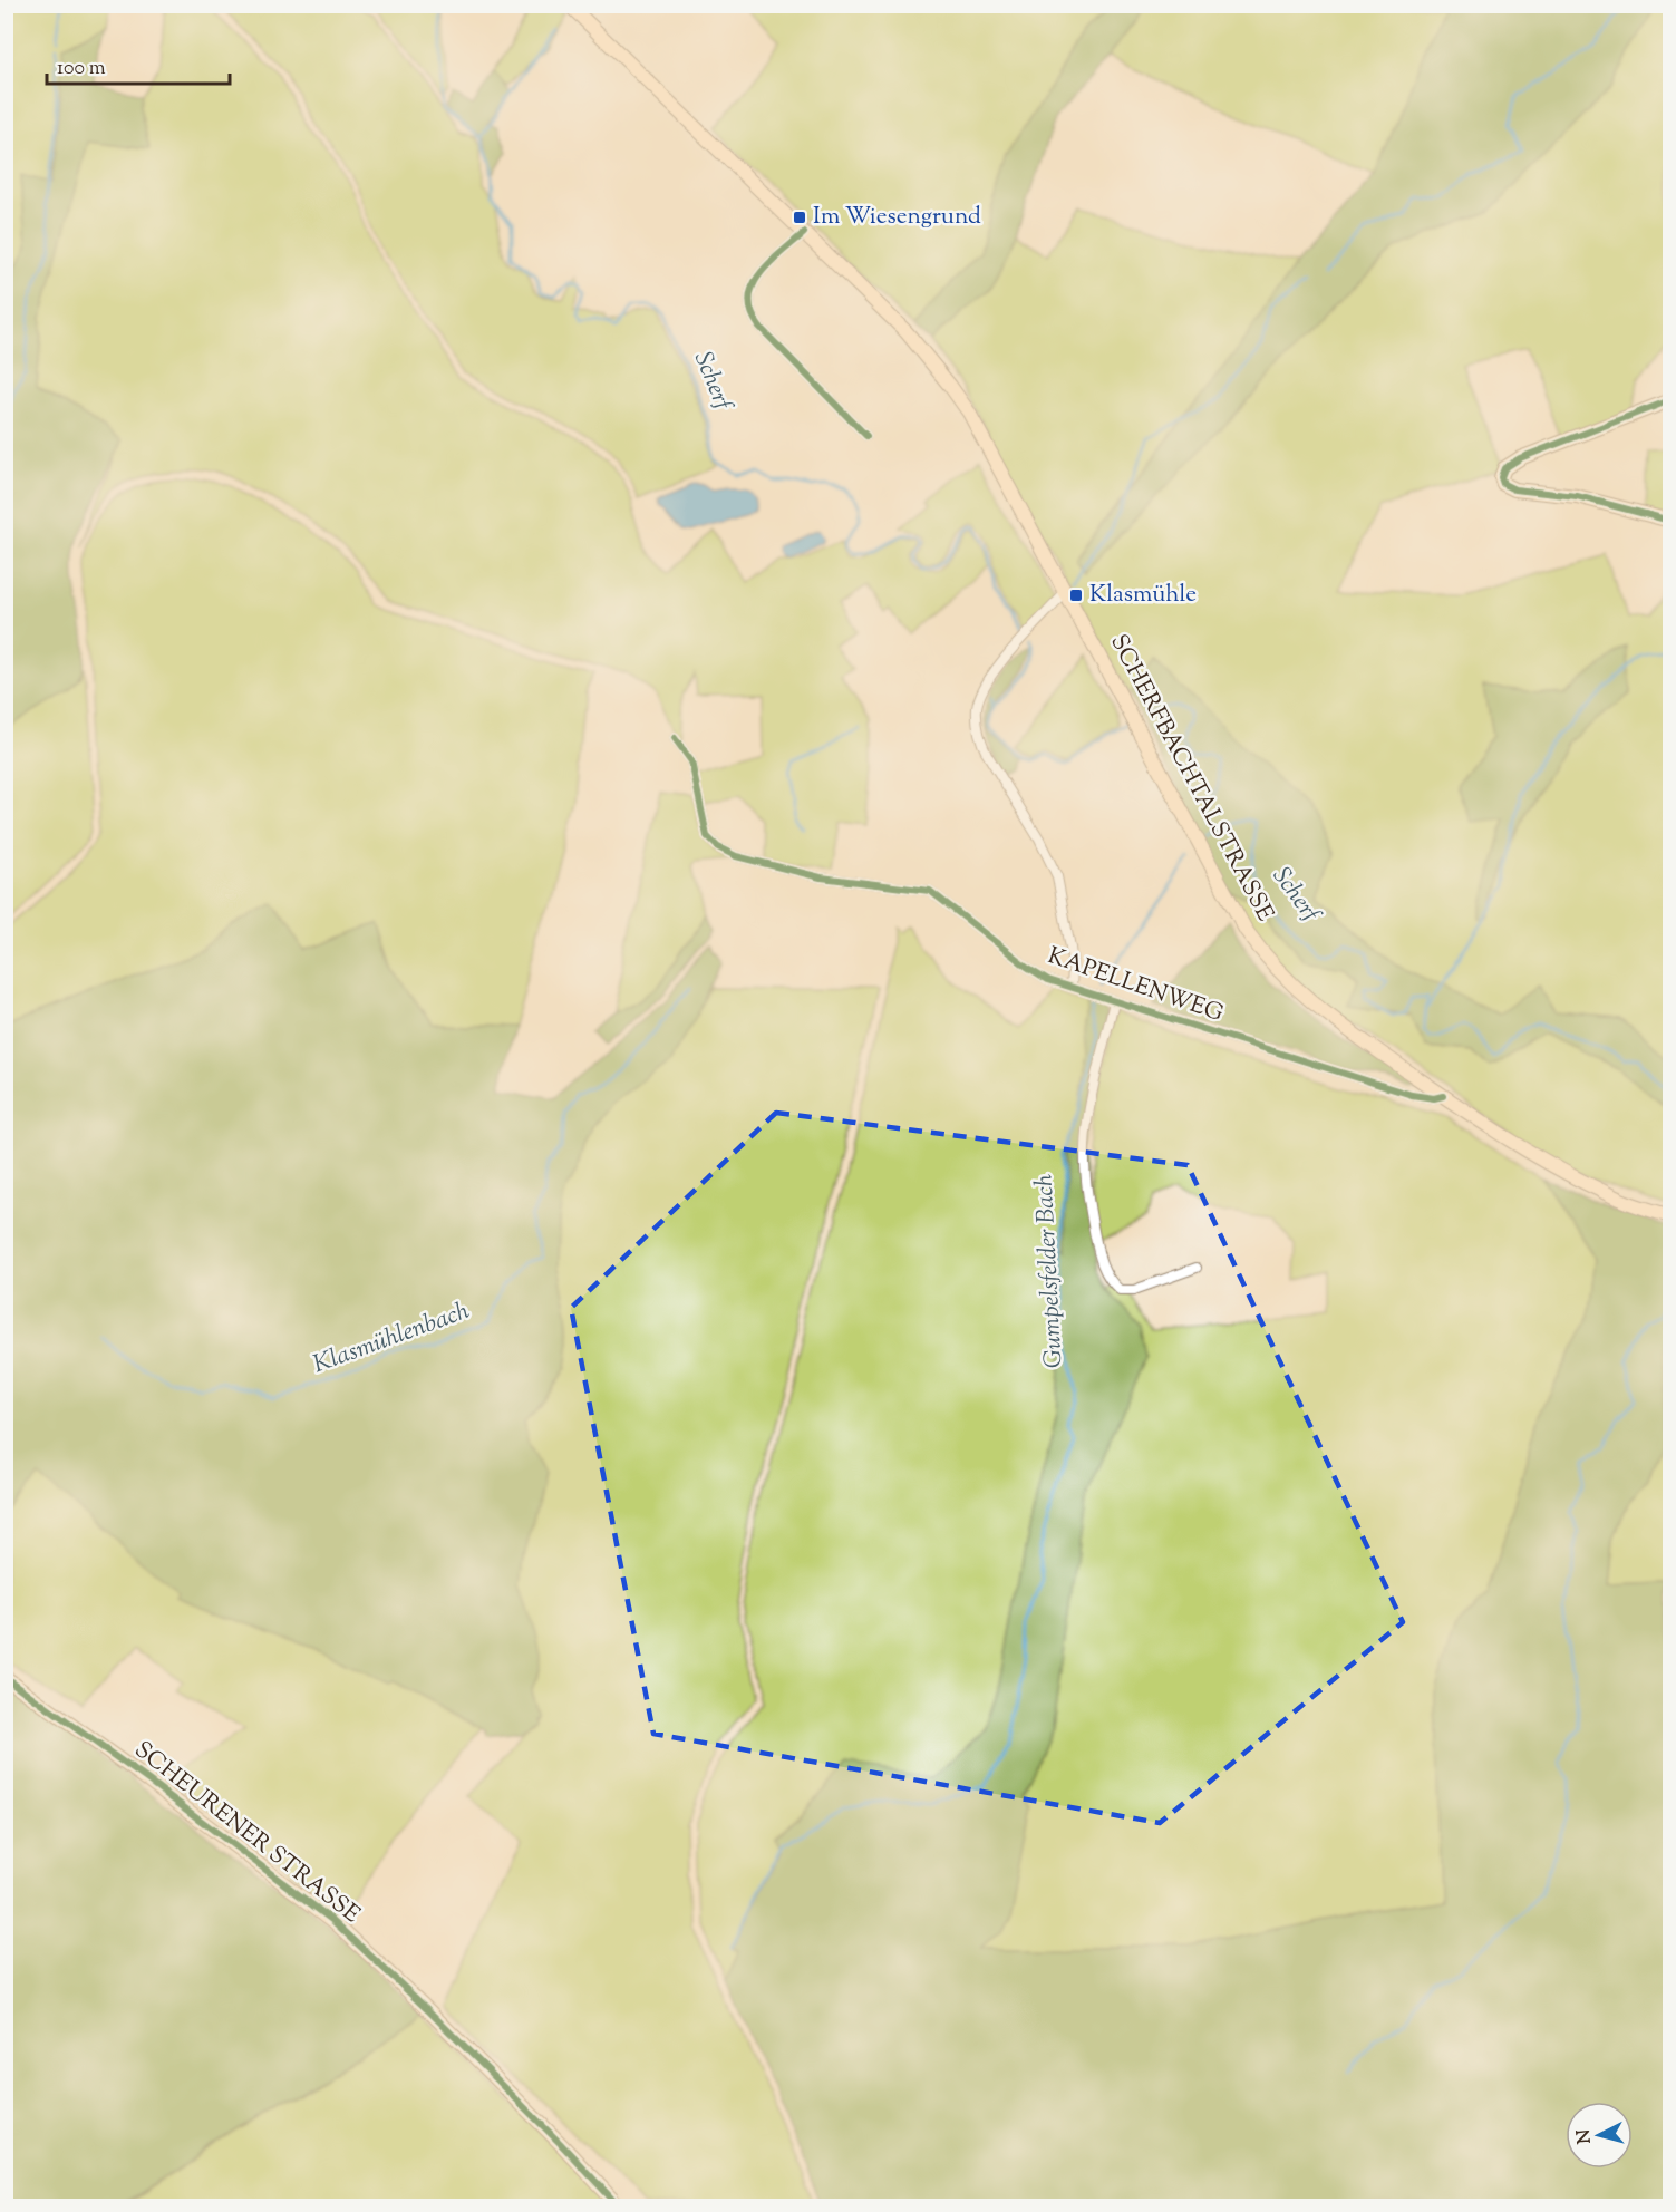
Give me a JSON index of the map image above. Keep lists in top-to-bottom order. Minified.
{"streets":{"main road":["SCHERFBACHTALSTRASSE","SCHEURENER STRASSE"],"street":["KAPELLENWEG"]},"crossings":[["SCHERFBACHTALSTRASSE","KAPELLENWEG"]],"water":["Scherf","Gumpelsfelder Bach","Klasmühlenbach"],"places":{"transit":["Im Wiesengrund","Klasmühle"]},"scale_bar":"100 m","north":"left"}
